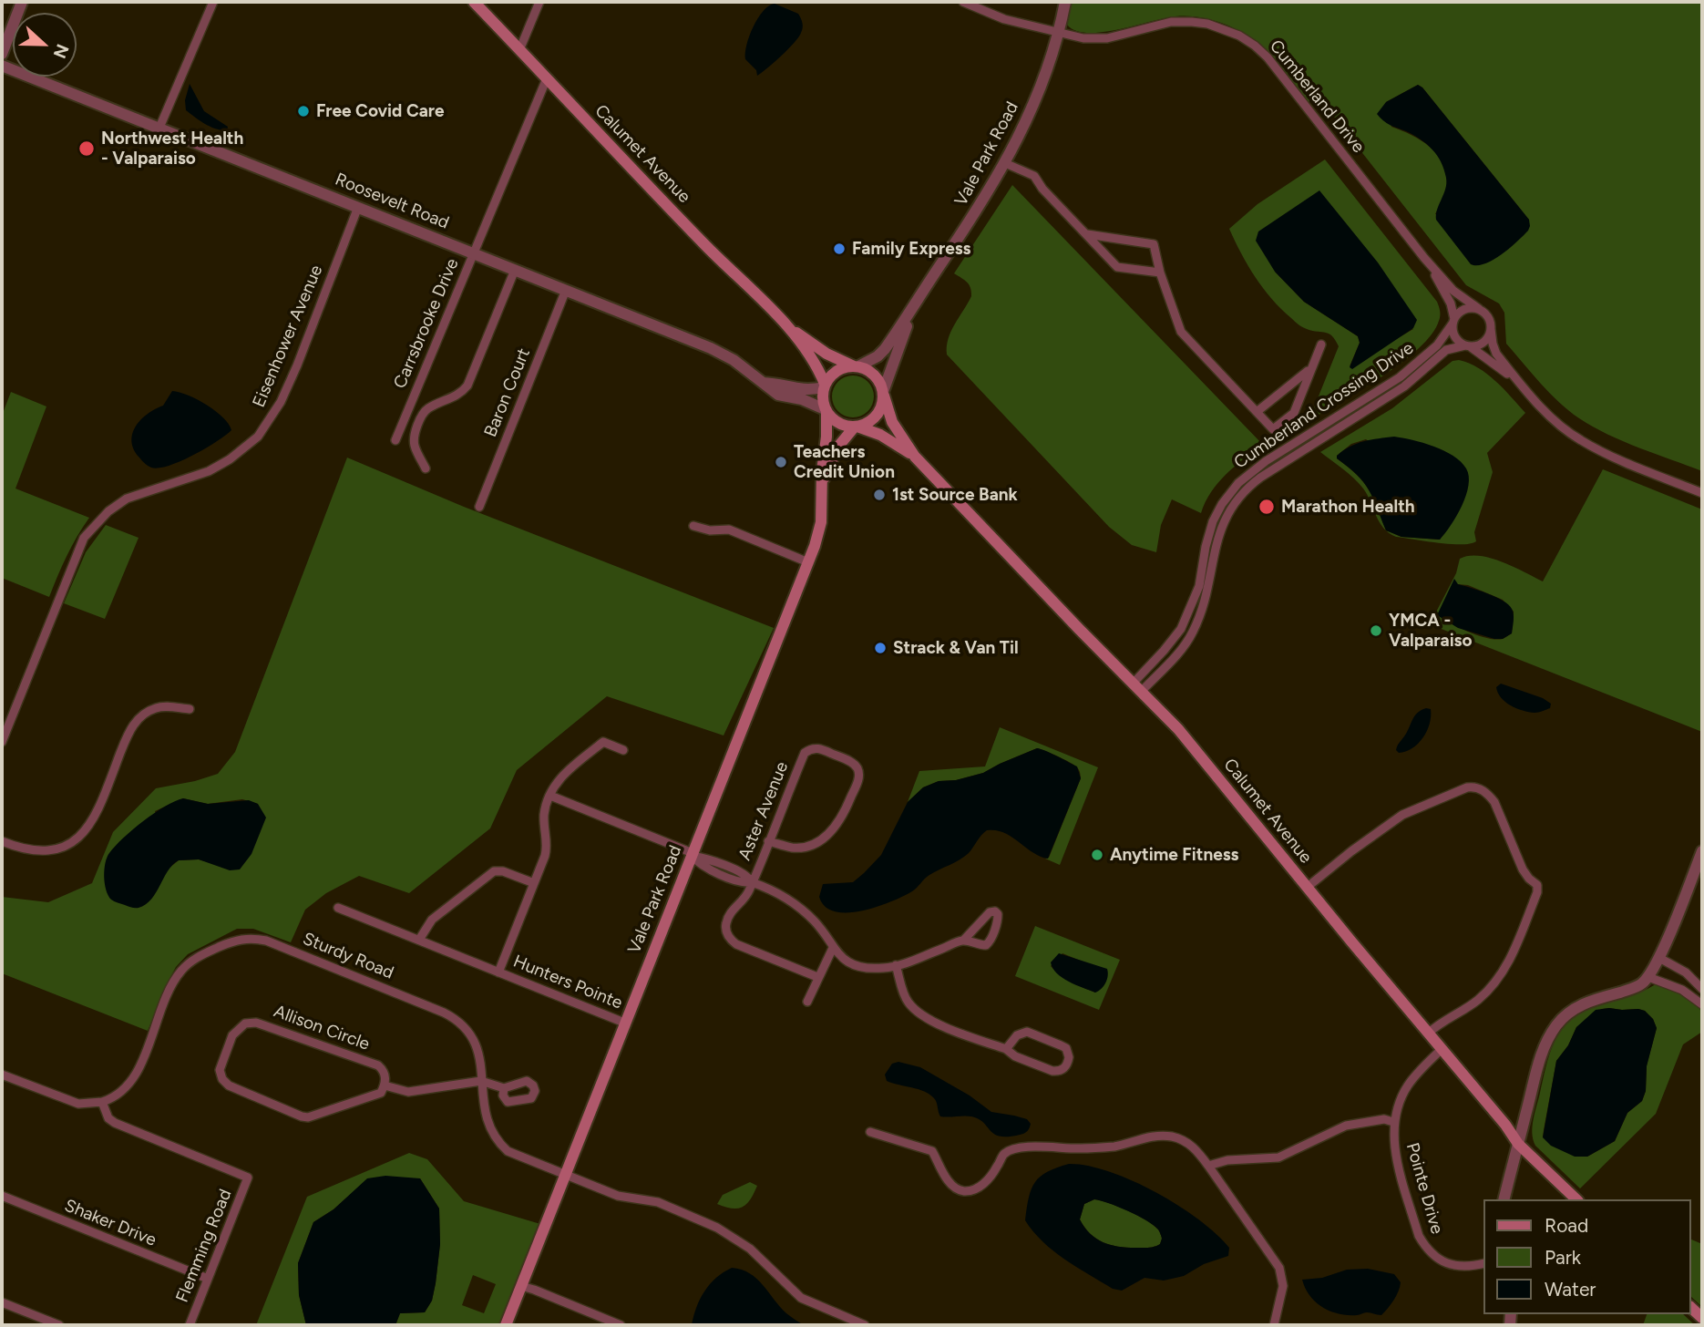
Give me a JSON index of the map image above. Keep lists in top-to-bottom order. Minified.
{"streets":{"main road":["Calumet Avenue","Vale Park Road"],"street":["Cumberland Drive","Roosevelt Road","Carrsbrooke Drive","Eisenhower Avenue","Baron Court","Cumberland Crossing Drive","Aster Avenue","Sturdy Road","Hunters Pointe","Allison Circle","Pointe Drive","Shaker Drive","Flemming Road"]},"crossings":[["Cumberland Drive","Vale Park Road"],["Cumberland Drive","Cumberland Crossing Drive"],["Calumet Avenue","Vale Park Road"],["Calumet Avenue","Roosevelt Road"],["Calumet Avenue","Carrsbrooke Drive"],["Calumet Avenue","Cumberland Crossing Drive"],["Calumet Avenue","Pointe Drive"],["Vale Park Road","Roosevelt Road"],["Vale Park Road","Sturdy Road"],["Vale Park Road","Hunters Pointe"],["Roosevelt Road","Carrsbrooke Drive"],["Roosevelt Road","Eisenhower Avenue"],["Roosevelt Road","Baron Court"],["Sturdy Road","Flemming Road"],["Shaker Drive","Flemming Road"]],"places":["Free Covid Care","Northwest Health - Valparaiso","Family Express","Teachers Credit Union","1st Source Bank","Marathon Health","YMCA - Valparaiso","Strack & Van Til","Anytime Fitness"],"legend":["Road","Park","Water"],"north":"right"}
